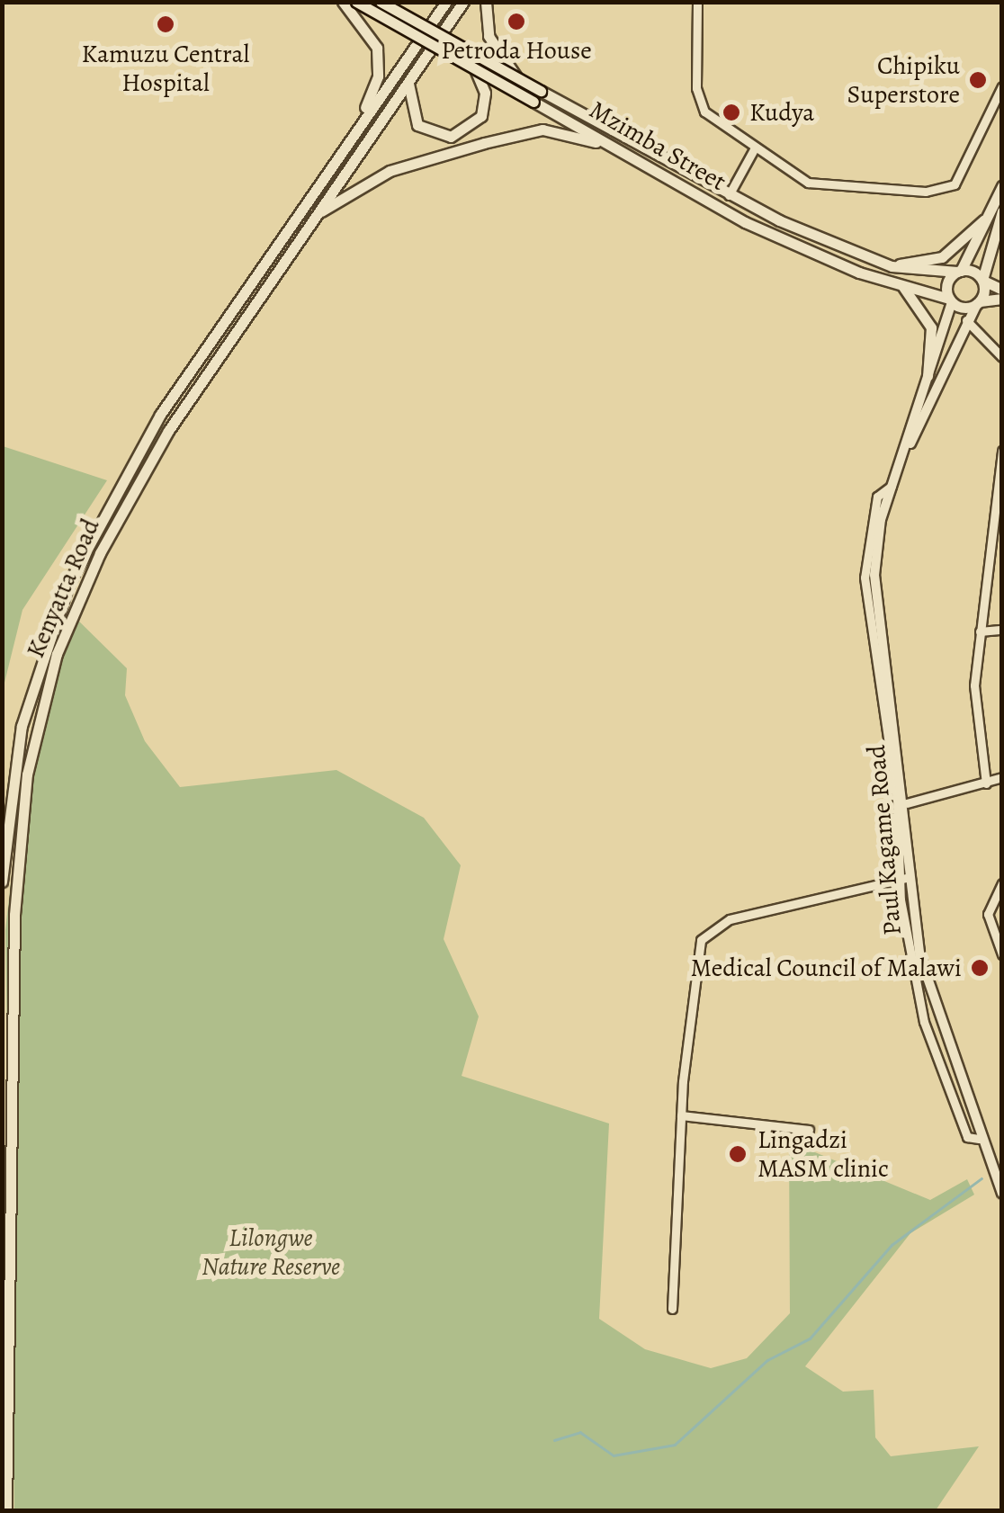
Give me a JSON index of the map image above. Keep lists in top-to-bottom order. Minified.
{"streets":{"main road":["Mzimba Street","Kenyatta Road"],"street":["Paul Kagame Road"]},"crossings":[["Mzimba Street","Paul Kagame Road"]],"parks":["Lilongwe Nature Reserve"],"places":["Petroda House","Kamuzu Central Hospital","Chipiku Superstore","Kudya","Medical Council of Malawi","Lingadzi MASM clinic"]}
